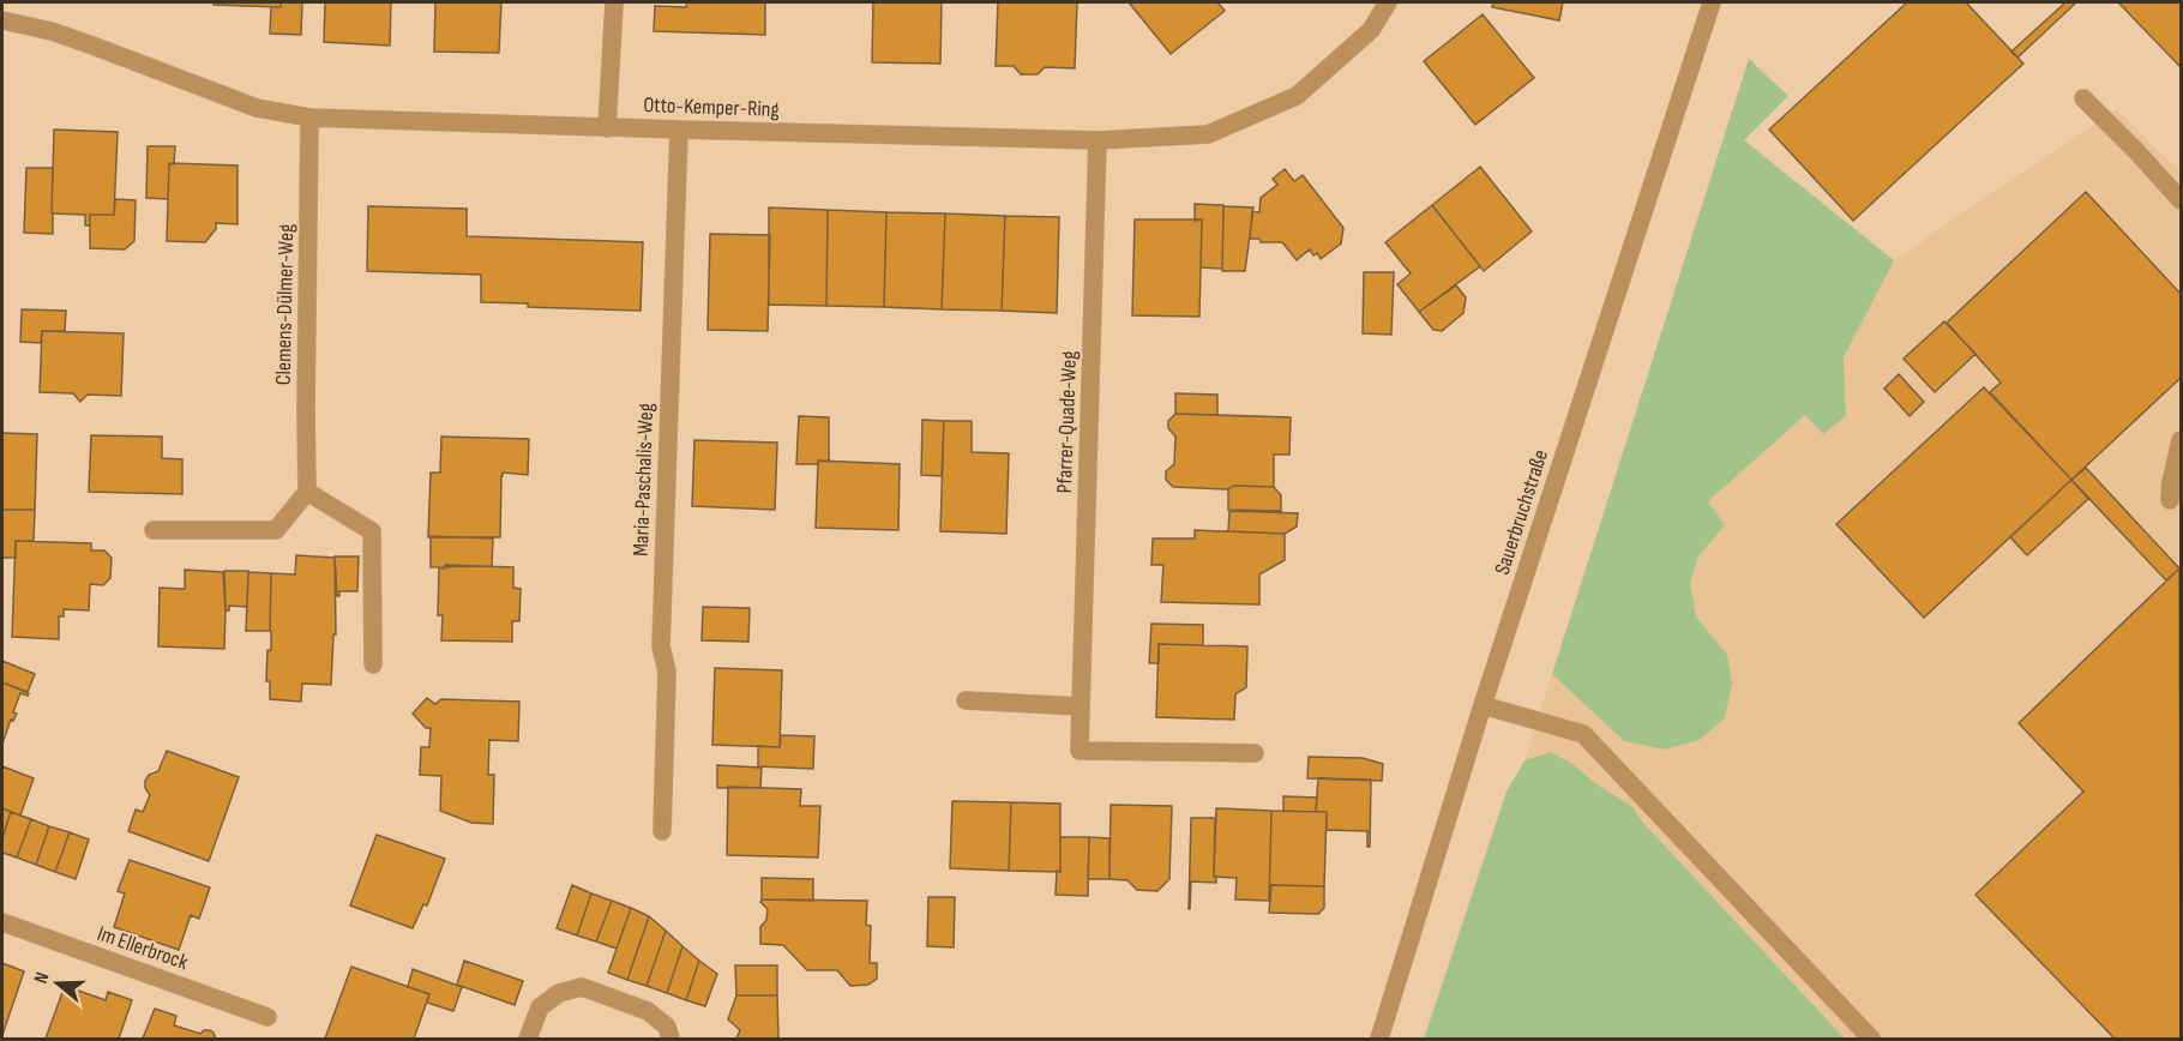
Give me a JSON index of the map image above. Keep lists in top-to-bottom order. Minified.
{"streets":{"street":["Otto-Kemper-Ring","Clemens-Dülmer-Weg","Pfarrer-Quade-Weg","Maria-Paschalis-Weg","Sauerbruchstraße","Im Ellerbrock"]},"crossings":[["Otto-Kemper-Ring","Clemens-Dülmer-Weg"],["Otto-Kemper-Ring","Pfarrer-Quade-Weg"],["Otto-Kemper-Ring","Maria-Paschalis-Weg"]],"north":"left"}
